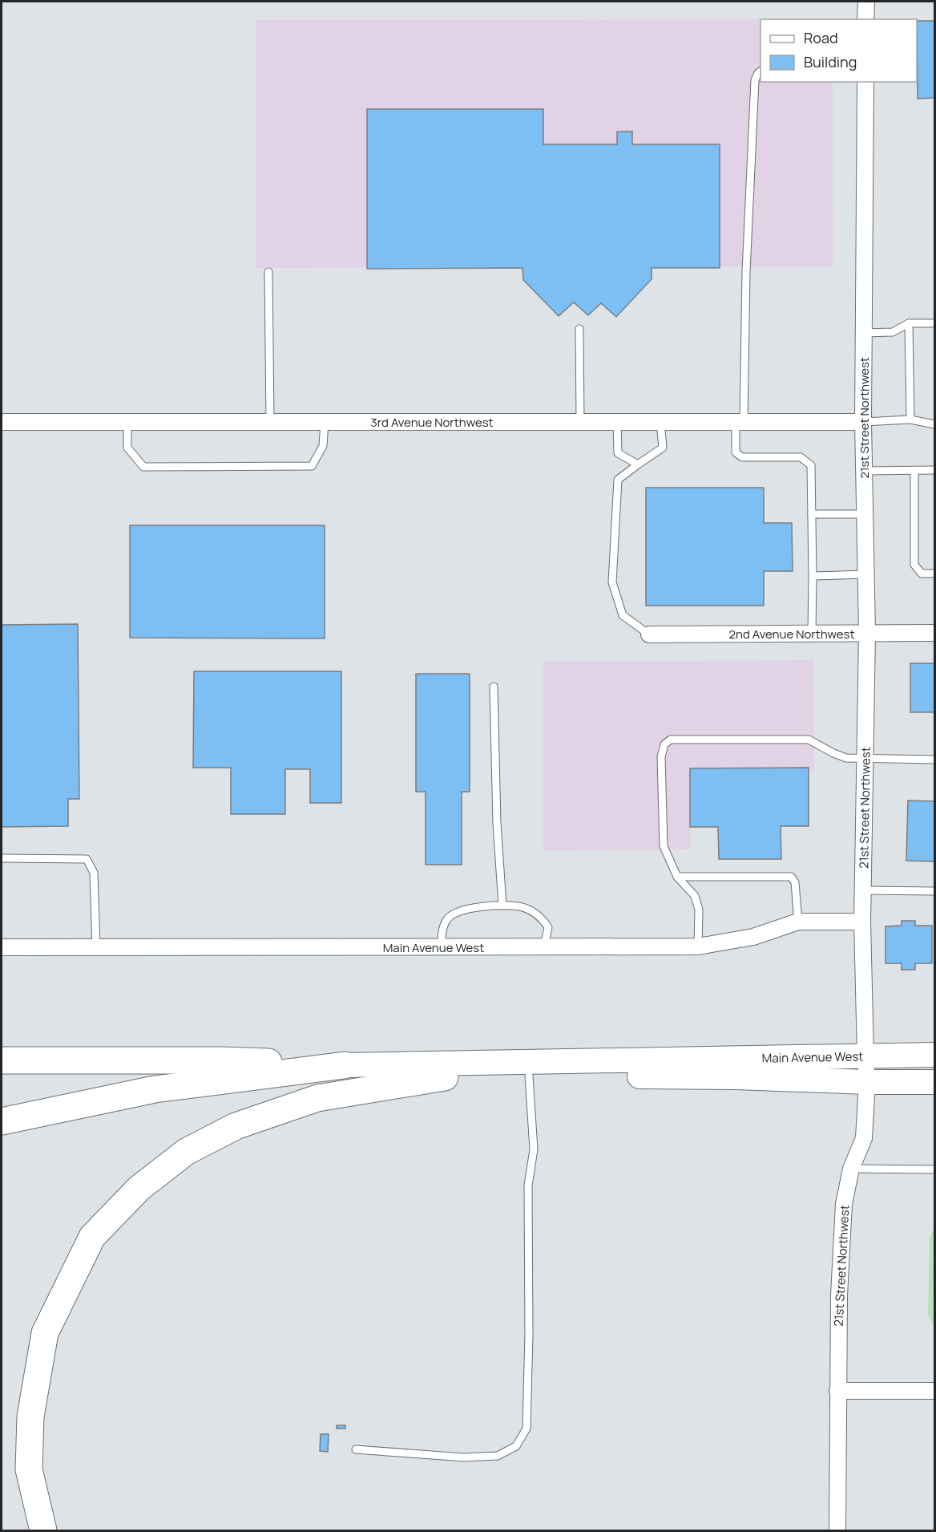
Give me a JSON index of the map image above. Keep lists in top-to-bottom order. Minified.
{"streets":{"main road":["Main Avenue West"],"street":["21st Street Northwest","3rd Avenue Northwest","2nd Avenue Northwest"]},"crossings":[["21st Street Northwest","3rd Avenue Northwest"],["21st Street Northwest","2nd Avenue Northwest"],["21st Street Northwest","Main Avenue West"]],"legend":["Road","Building"]}
